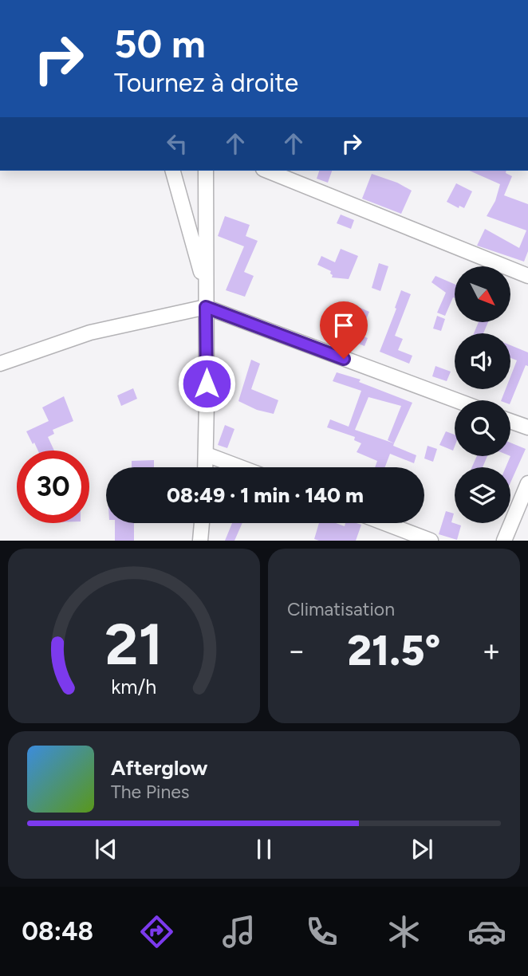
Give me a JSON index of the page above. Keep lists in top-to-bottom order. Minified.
{"north":"bottom right","page":{"turn":["50 m","Tournez à droite"],"limit":"30","trip":"08:49 · 1 min · 140 m","tile":"Climatisation","heat":["−","21.5°","+"],"song":["Afterglow","The Pines"],"tabs":"08:48","gauge":["21","km/h"]}}
